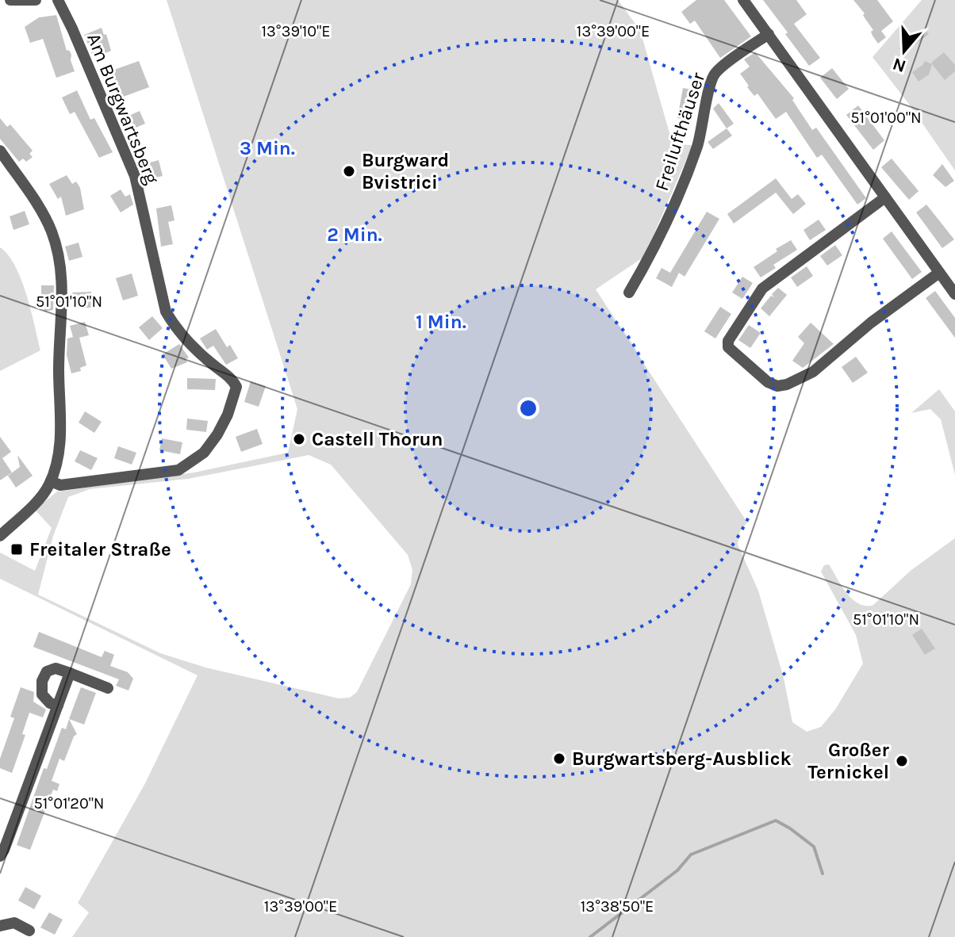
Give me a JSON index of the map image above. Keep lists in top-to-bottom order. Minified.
{"streets":{"street":["Am Burgwartsberg","Freilufthäuser"]},"places":{"other":["Burgward Bvistrici","Castell Thorun","Burgwartsberg-Ausblick","Großer Ternickel"],"transit":["Freitaler Straße"]},"north":"bottom","coordinates":["13°39'10\"E","13°39'00\"E","51°01'00\"N","51°01'10\"N","51°01'20\"N","13°38'50\"E"],"rings":["3 Min.","2 Min.","1 Min."]}
